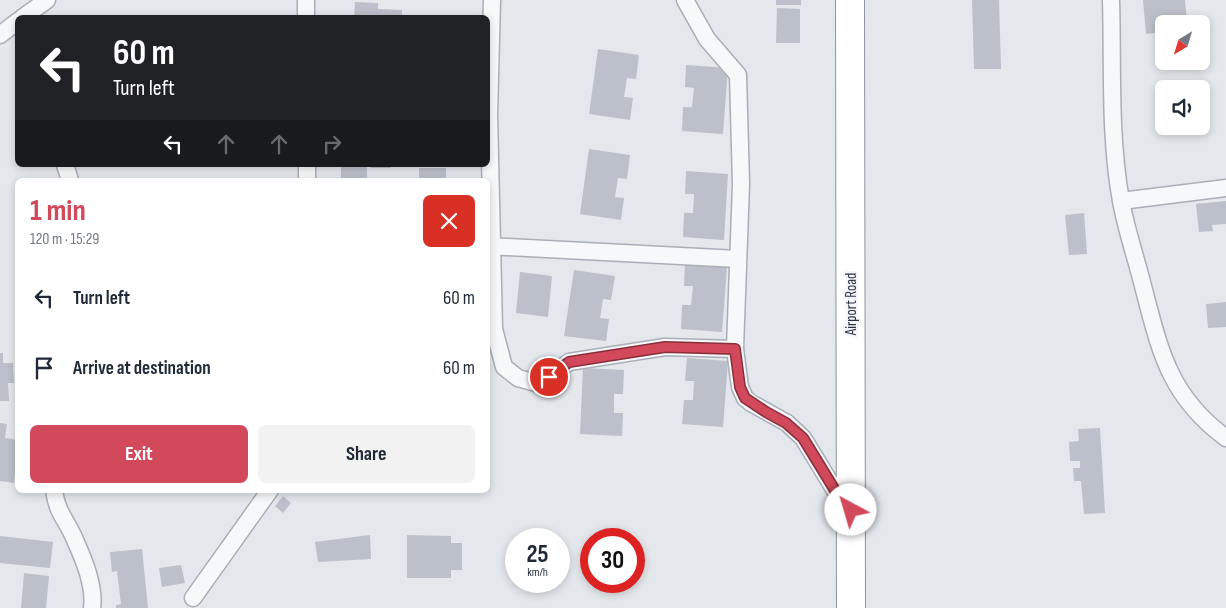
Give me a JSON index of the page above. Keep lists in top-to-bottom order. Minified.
{"streets":{"highway":["Airport Road"]},"north":"bottom left","page":{"turn":["60 m","Turn left"],"heading":["1 min","120 m · 15:29"],"list":[{"name":"Turn left","value":"60 m"},{"name":"Arrive at destination","value":"60 m"}],"buttons":["Exit","Share"],"speed":"25 km/h","limit":"30"}}
